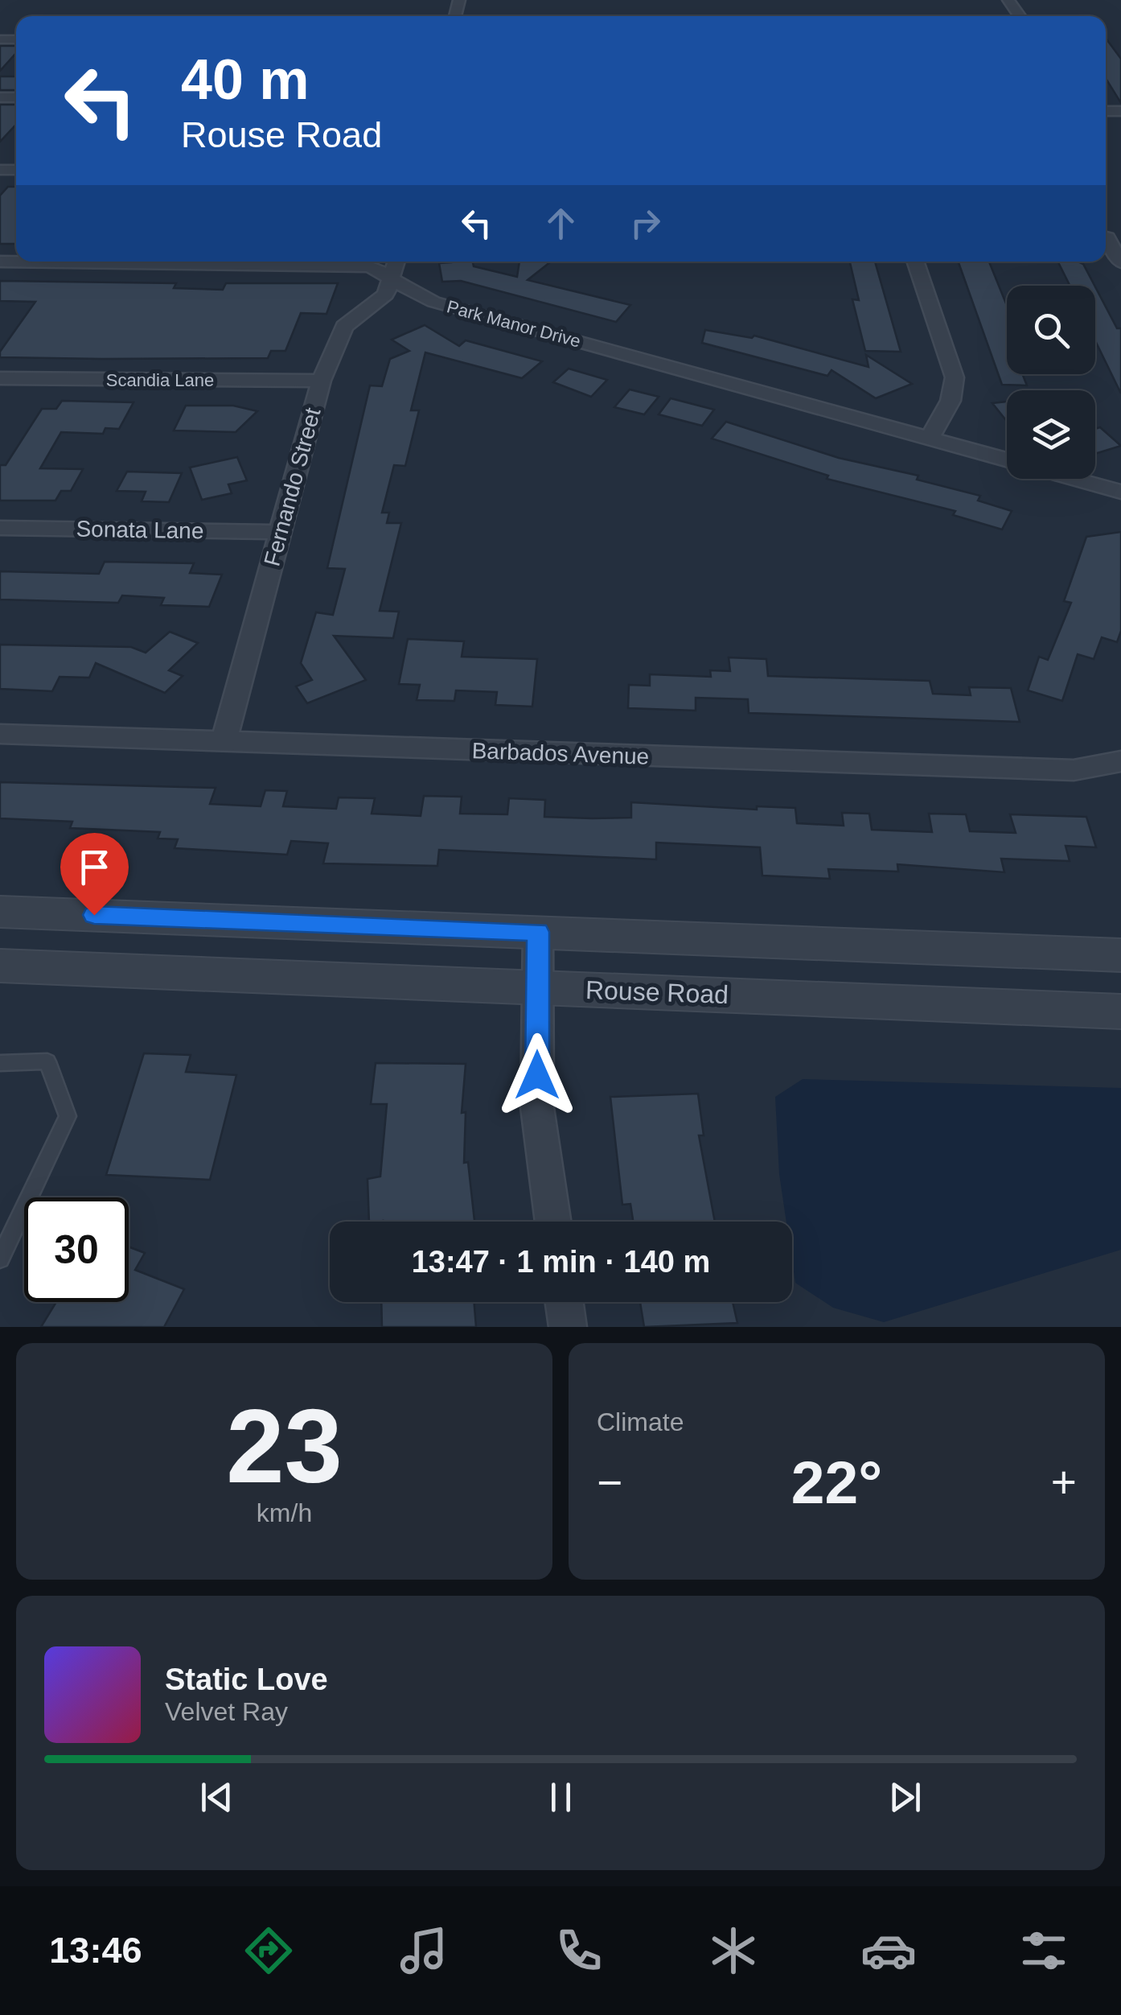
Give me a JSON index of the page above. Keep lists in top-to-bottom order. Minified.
{"streets":{"street":["Park Manor Drive","Scandia Lane","Fernando Street","Sonata Lane","Barbados Avenue","Rouse Road"]},"crossings":[["Park Manor Drive","Fernando Street"],["Scandia Lane","Fernando Street"],["Fernando Street","Sonata Lane"],["Fernando Street","Barbados Avenue"]],"page":{"turn":["40 m","Rouse Road"],"limit":"30","trip":"13:47 · 1 min · 140 m","tile":[["23","km/h"],"Climate"],"heat":["−","22°","+"],"song":["Static Love","Velvet Ray"],"tabs":"13:46"}}
